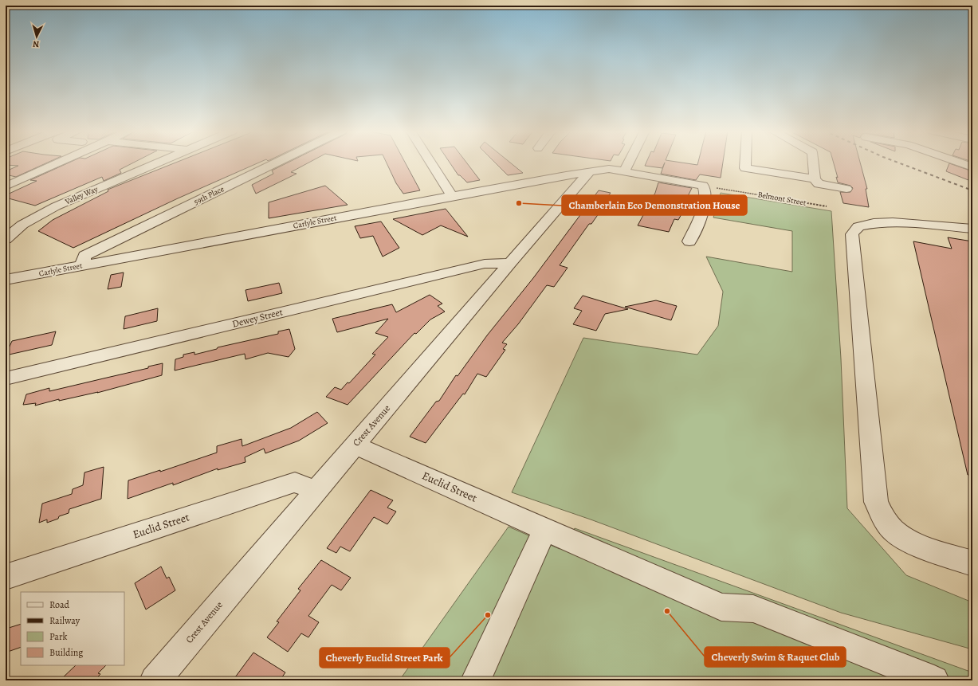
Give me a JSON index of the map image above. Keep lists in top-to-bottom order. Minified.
{"streets":{"street":["Valley Way","59th Place","Carlyle Street","Dewey Street","Crest Avenue","Euclid Street"],"path":["Belmont Street"]},"crossings":[["59th Place","Carlyle Street"],["Carlyle Street","Crest Avenue"],["Dewey Street","Crest Avenue"],["Crest Avenue","Euclid Street"]],"places":["Chamberlain Eco Demonstration House","Cheverly Swim & Raquet Club","Cheverly Euclid Street Park"],"legend":["Road","Railway","Park","Building"],"north":"bottom"}
